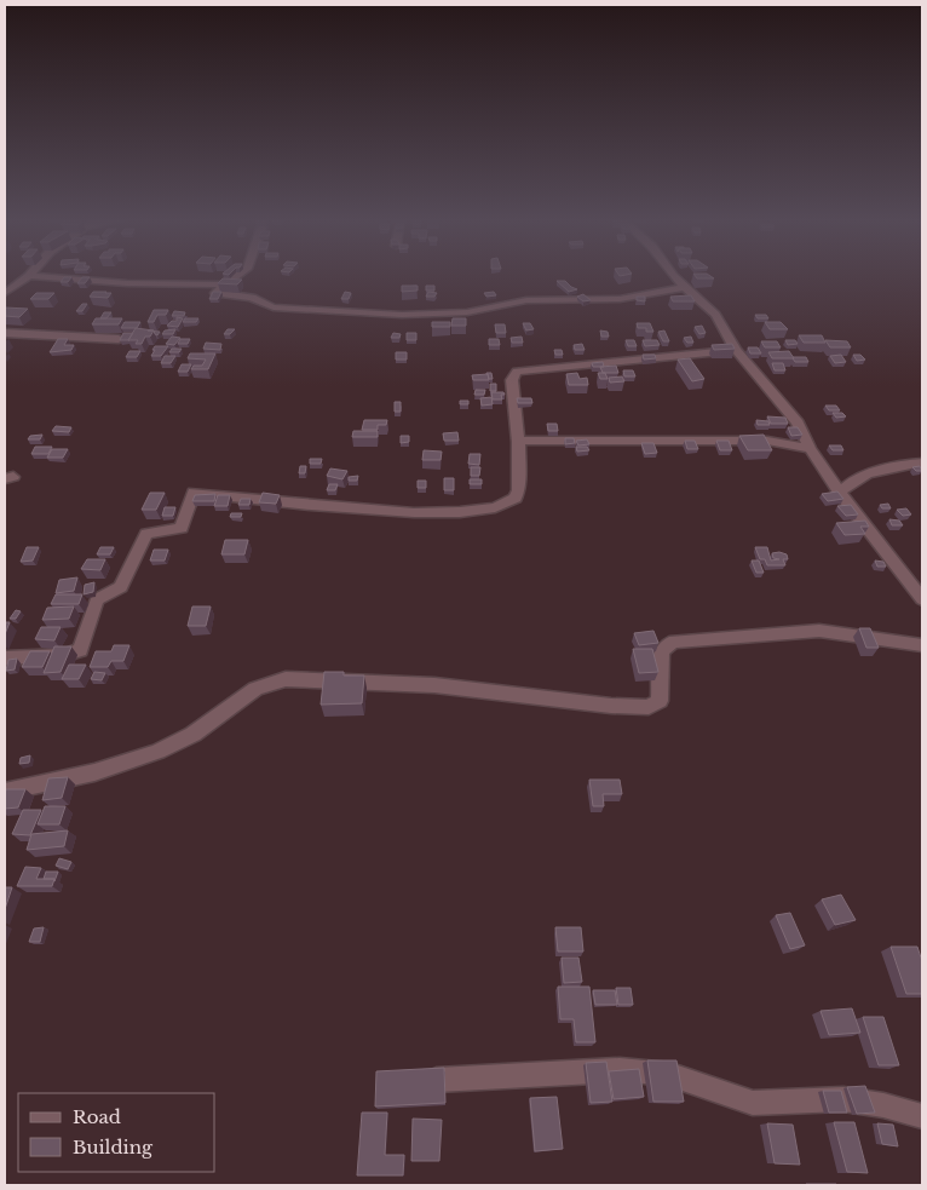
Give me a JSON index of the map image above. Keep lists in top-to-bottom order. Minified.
{"legend":["Road","Building"]}
